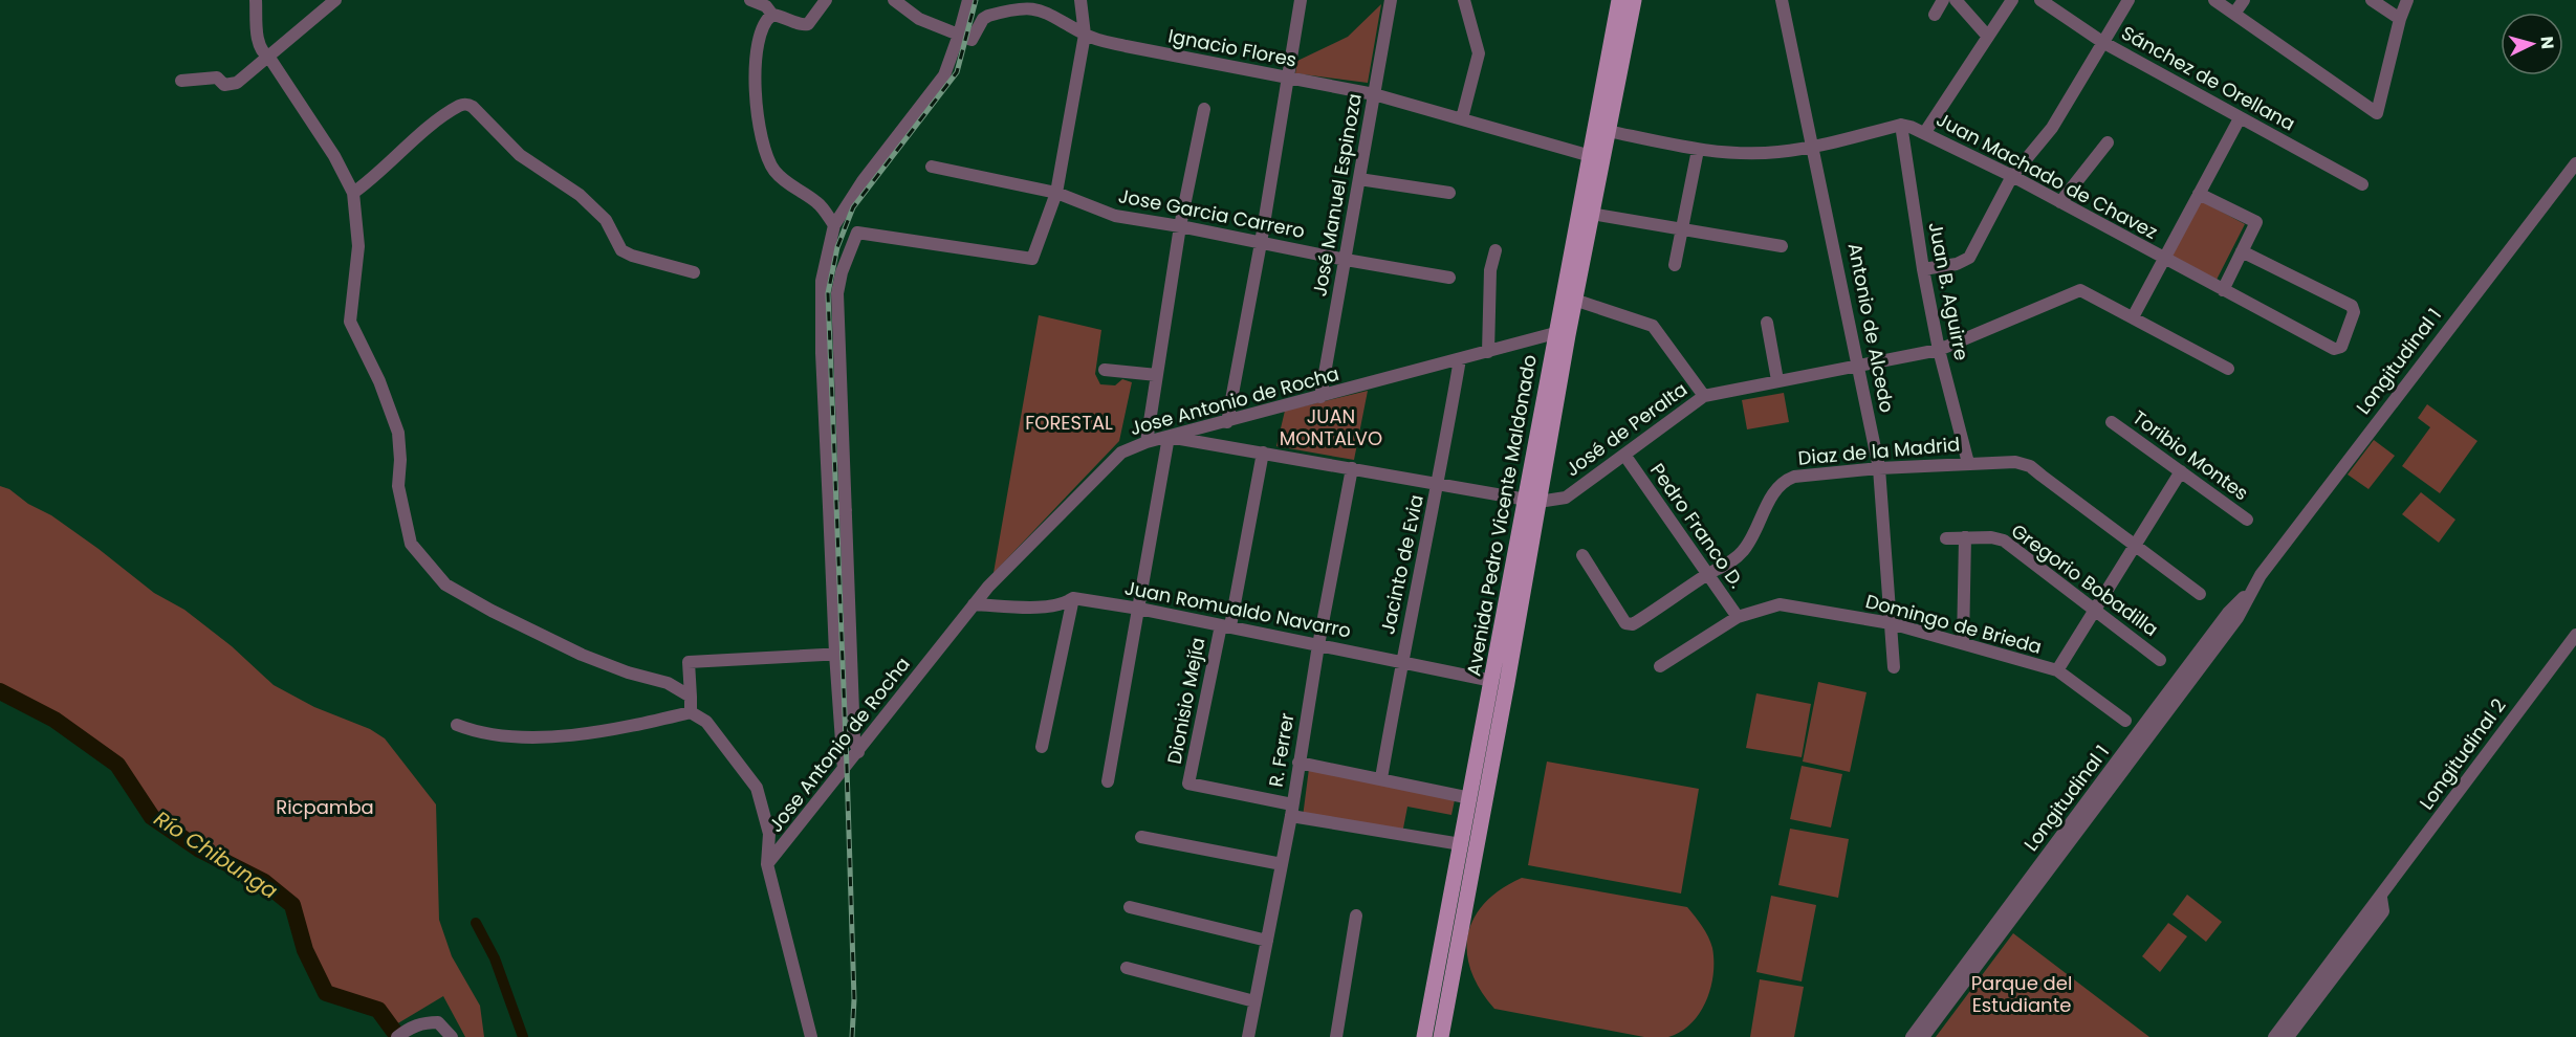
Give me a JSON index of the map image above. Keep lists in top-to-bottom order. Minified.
{"streets":{"main road":["Avenida Pedro Vicente Maldonado"],"street":["Ignacio Flores","Sánchez de Orellana","Juan Machado de Chavez","José Manuel Espinoza","Jose Garcia Carrero","Juan B. Aguirre","Antonio de Alcedo","Longitudinal 1","Jose Antonio de Rocha","José de Peralta","Diaz de la Madrid","Toribio Montes","Pedro Franco D.","Jacinto de Evia","Gregorio Bobadilla","Juan Romualdo Navarro","Domingo de Brieda","Dionisio Mejía","R. Ferrer","Longitudinal 2"]},"crossings":[["Ignacio Flores","José Manuel Espinoza"],["Ignacio Flores","Avenida Pedro Vicente Maldonado"],["Juan Machado de Chavez","Juan B. Aguirre"],["José Manuel Espinoza","Jose Garcia Carrero"],["José Manuel Espinoza","Jose Antonio de Rocha"],["Juan B. Aguirre","José de Peralta"],["Juan B. Aguirre","Diaz de la Madrid"],["Antonio de Alcedo","José de Peralta"],["Antonio de Alcedo","Diaz de la Madrid"],["Antonio de Alcedo","Domingo de Brieda"],["Jose Antonio de Rocha","José de Peralta"],["Jose Antonio de Rocha","Avenida Pedro Vicente Maldonado"],["Jose Antonio de Rocha","Jacinto de Evia"],["Jose Antonio de Rocha","Juan Romualdo Navarro"],["José de Peralta","Avenida Pedro Vicente Maldonado"],["José de Peralta","Pedro Franco D."],["José de Peralta","Jacinto de Evia"],["José de Peralta","Dionisio Mejía"],["José de Peralta","R. Ferrer"],["Diaz de la Madrid","Pedro Franco D."],["Avenida Pedro Vicente Maldonado","Juan Romualdo Navarro"],["Pedro Franco D.","Domingo de Brieda"],["Jacinto de Evia","Juan Romualdo Navarro"],["Juan Romualdo Navarro","Dionisio Mejía"],["Juan Romualdo Navarro","R. Ferrer"],["Dionisio Mejía","R. Ferrer"]],"water":["Río Chibunga"],"parks":["JUAN MONTALVO","FORESTAL","Ricpamba","Parque del Estudiante"],"north":"right"}
